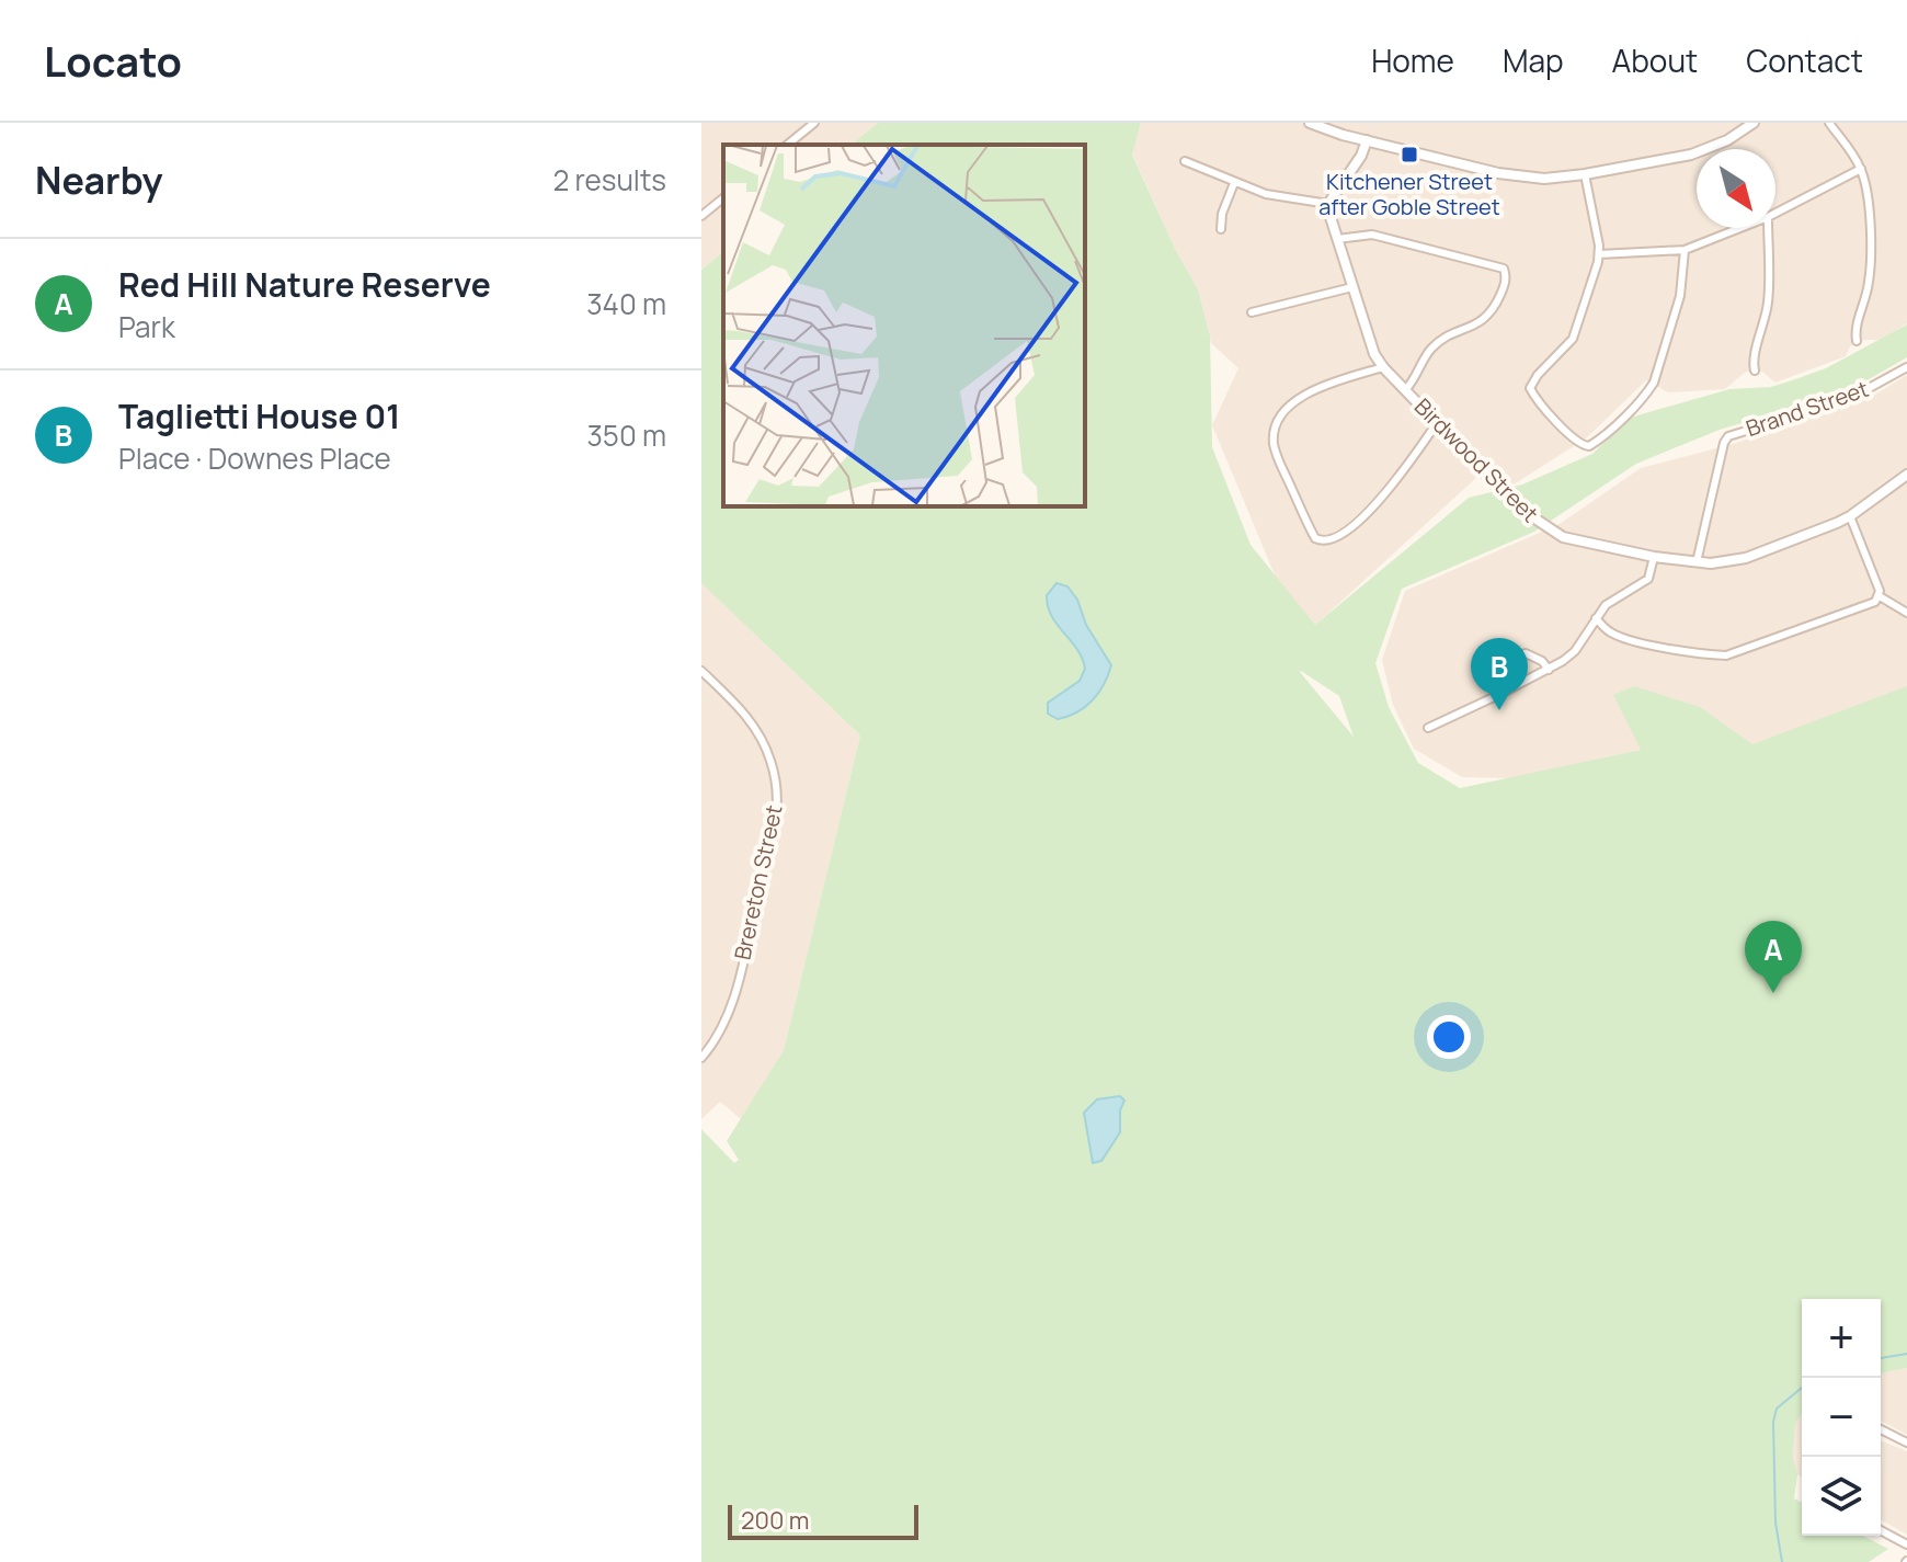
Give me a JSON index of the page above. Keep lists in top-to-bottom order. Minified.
{"streets":{"street":["Brand Street","Birdwood Street","Brereton Street"]},"crossings":[["Brand Street","Birdwood Street"]],"places":{"transit":["Kitchener Street after Goble Street"]},"scale_bar":"200 m","north":"bottom right","page":{"header":"Locato","nav":["Home","Map","About","Contact"],"heading":["Nearby","2 results"],"list":[{"mark":"A","name":"Red Hill Nature Reserve","note":"Park","value":"340 m"},{"mark":"B","name":"Taglietti House 01","note":"Place · Downes Place","value":"350 m"}],"pins":["B","A"],"map_buttons":["+","−"],"scale":"200 m"}}
